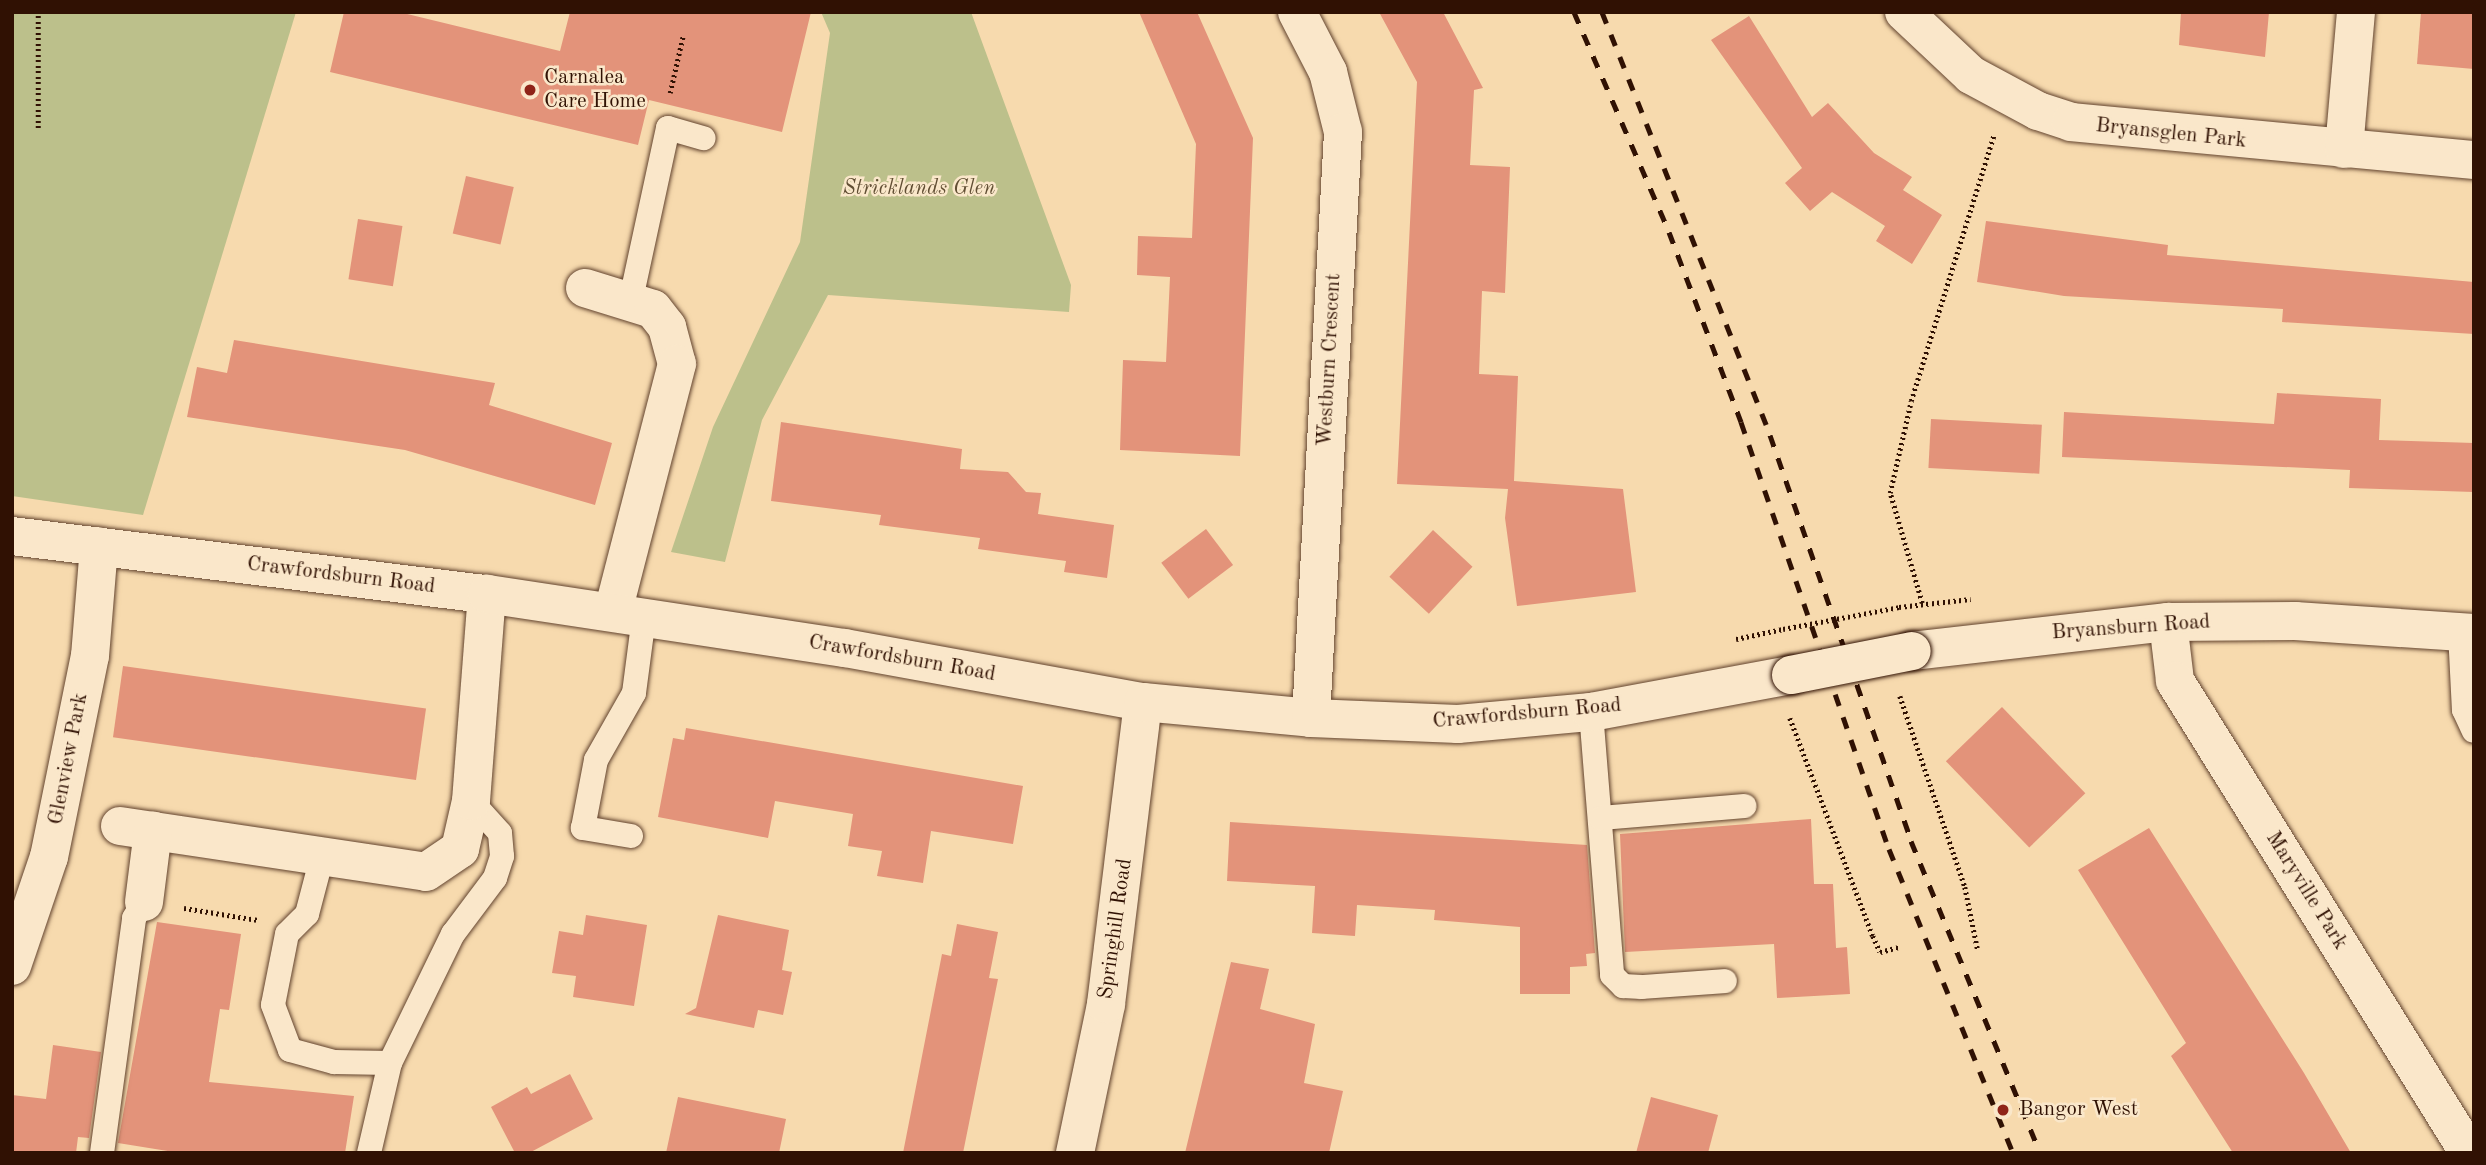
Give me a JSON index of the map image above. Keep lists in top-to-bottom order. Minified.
{"streets":{"street":["Bryansglen Park","Westburn Crescent","Crawfordsburn Road","Bryansburn Road","Glenview Park","Maryville Park","Springhill Road"]},"crossings":[["Westburn Crescent","Crawfordsburn Road"],["Crawfordsburn Road","Bryansburn Road"],["Crawfordsburn Road","Glenview Park"],["Crawfordsburn Road","Springhill Road"],["Bryansburn Road","Maryville Park"]],"parks":["Stricklands Glen"],"places":["Carnalea Care Home","Bangor West"]}
